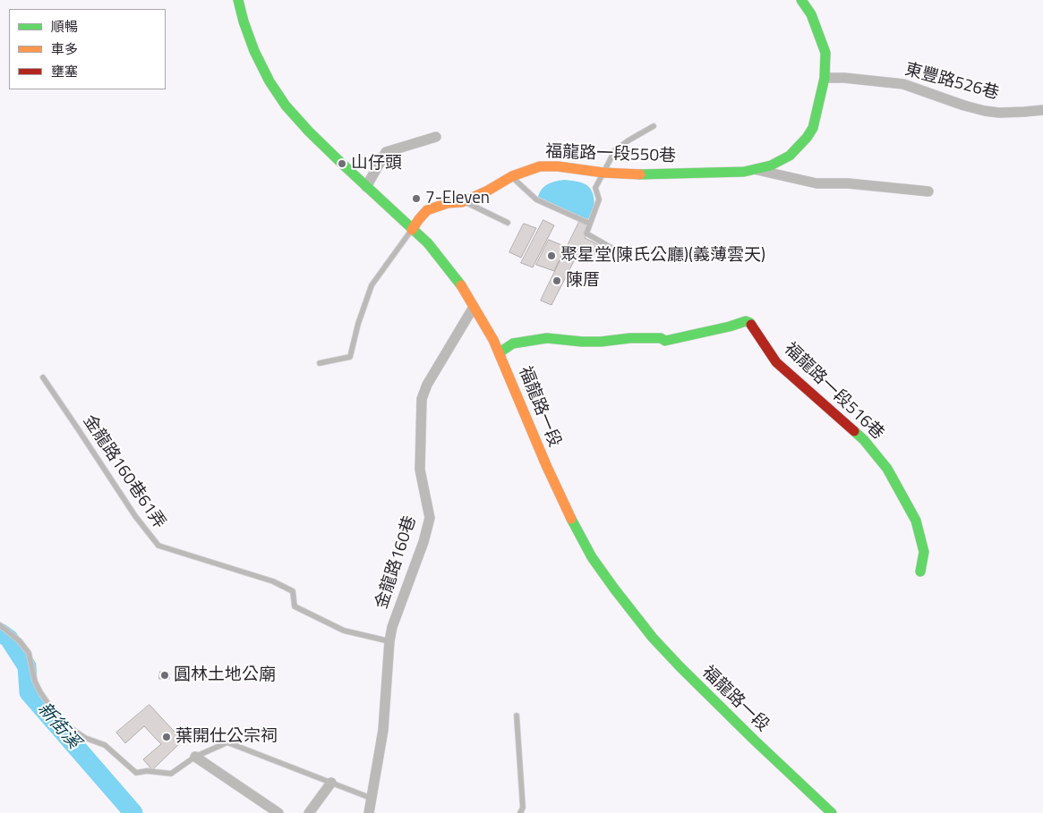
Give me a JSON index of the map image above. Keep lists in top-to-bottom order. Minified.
{"streets":{"street":["東豐路526巷","福龍路一段550巷","福龍路一段516巷","福龍路一段","金龍路160巷"],"lane":["金龍路160巷61弄"]},"crossings":[["東豐路526巷","福龍路一段550巷"],["福龍路一段550巷","福龍路一段"],["福龍路一段516巷","福龍路一段"],["福龍路一段","金龍路160巷"],["金龍路160巷61弄","金龍路160巷"]],"water":["新街溪"],"places":["山仔頭","7-Eleven","聚星堂(陳氏公廳)(義薄雲天)","陳厝","圓林土地公廟","葉開仕公宗祠"],"legend":["順暢","車多","壅塞"]}
